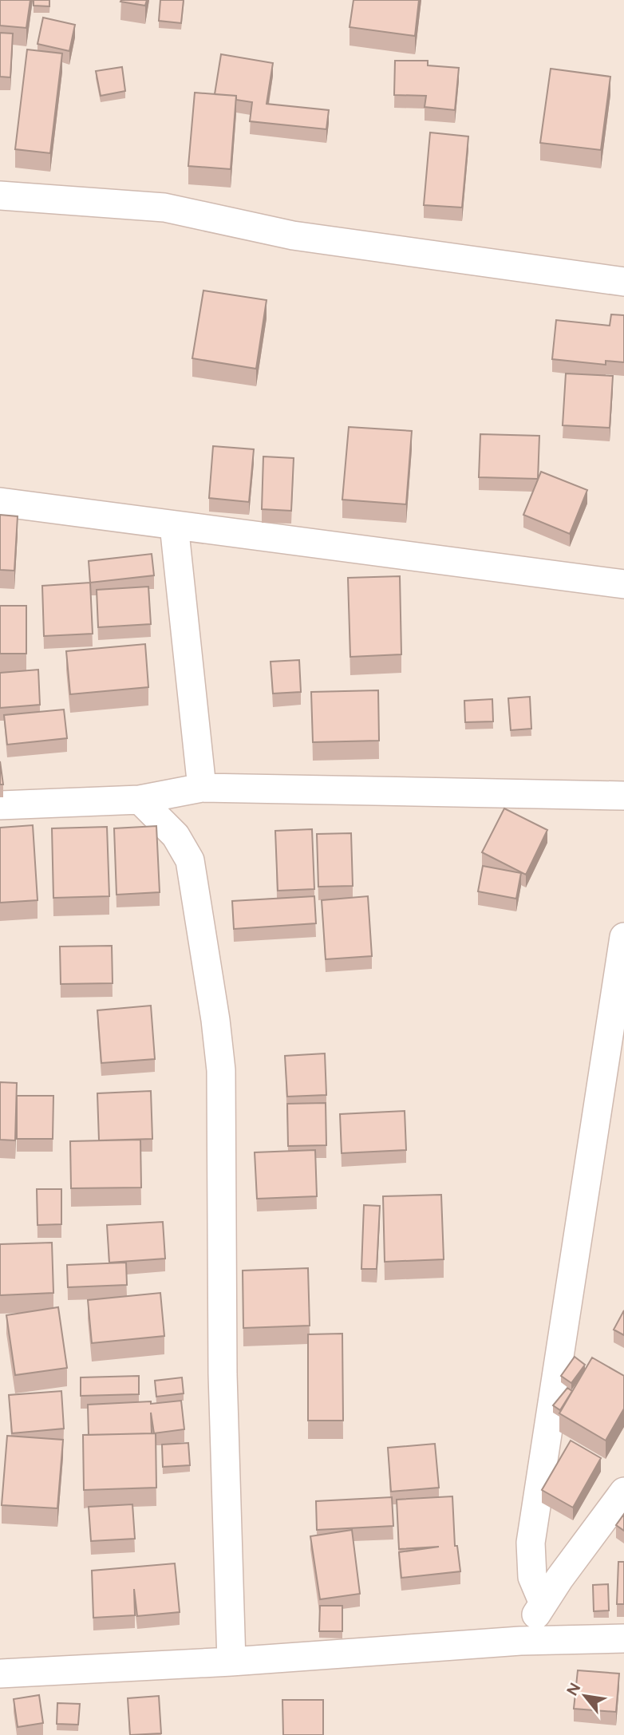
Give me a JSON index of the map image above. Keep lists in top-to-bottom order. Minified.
{"north":"top left"}
